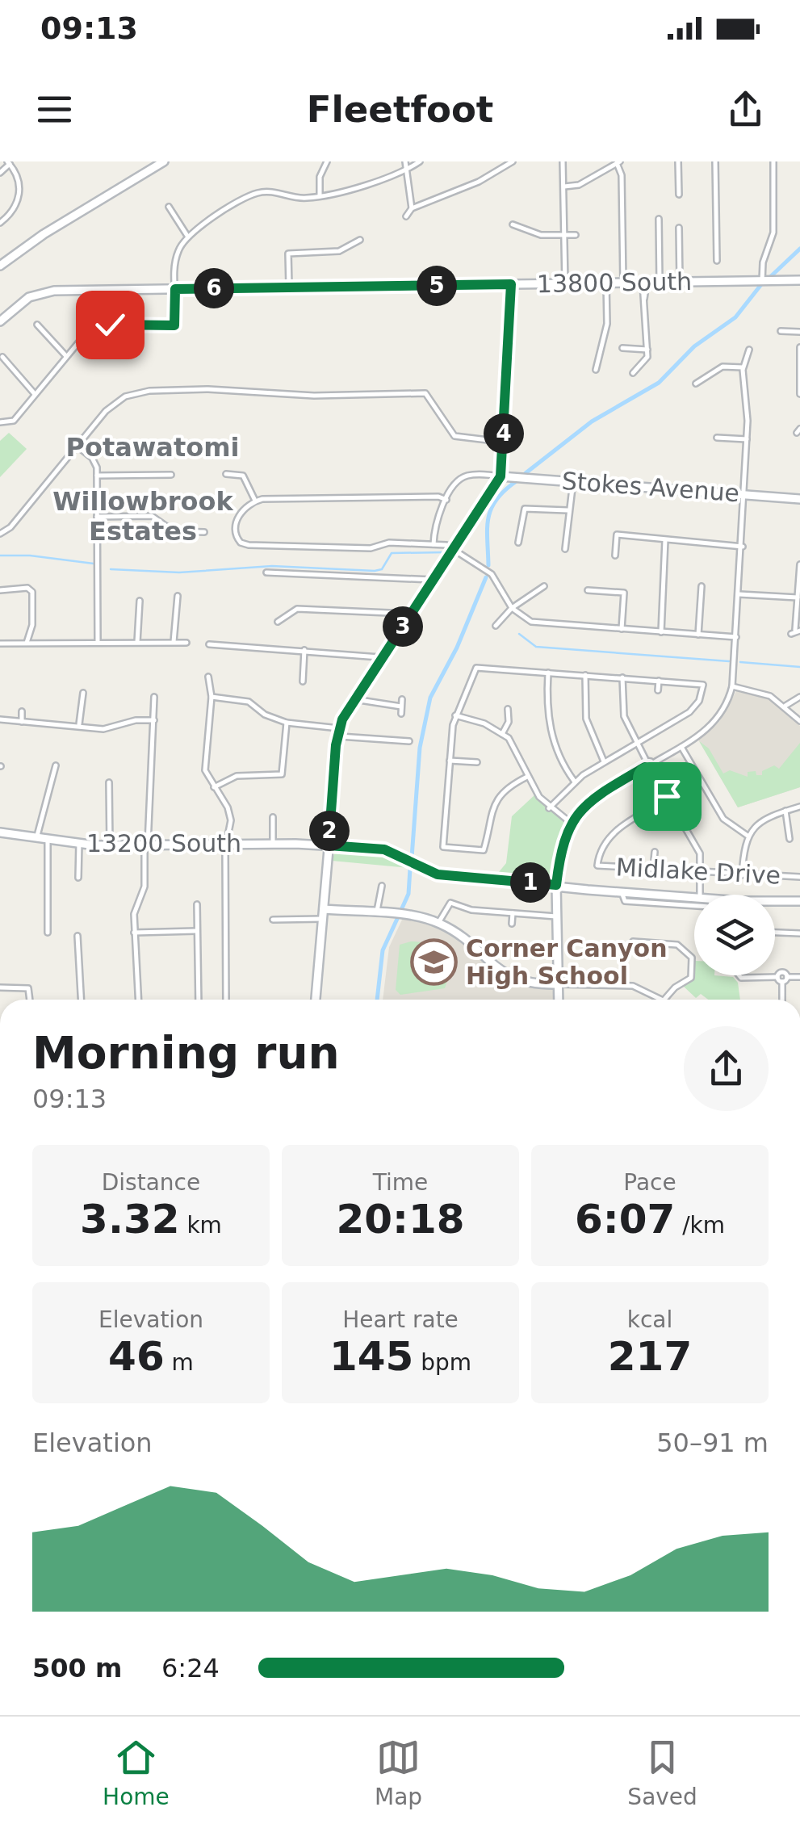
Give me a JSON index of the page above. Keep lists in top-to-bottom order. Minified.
{"streets":{"street":["13800 South","Stokes Avenue","13200 South","Midlake Drive"]},"districts":["Potawatomi","Willowbrook Estates"],"places":{"school or university":["Corner Canyon High School"]},"page":{"status":"09:13","header":"Fleetfoot","pins":["5","6","4","3","2","1"],"heading":["Morning run","09:13"],"stats":[["Distance","3.32 km"],["Time","20:18"],["Pace","6:07 /km"],["Elevation","46 m"],["Heart rate","145 bpm"],["kcal","217"]],"chart":["Elevation","50–91 m"],"list":[{"name":"500 m","note":"6:24"}],"tabs":["Home","Map","Saved"]}}
